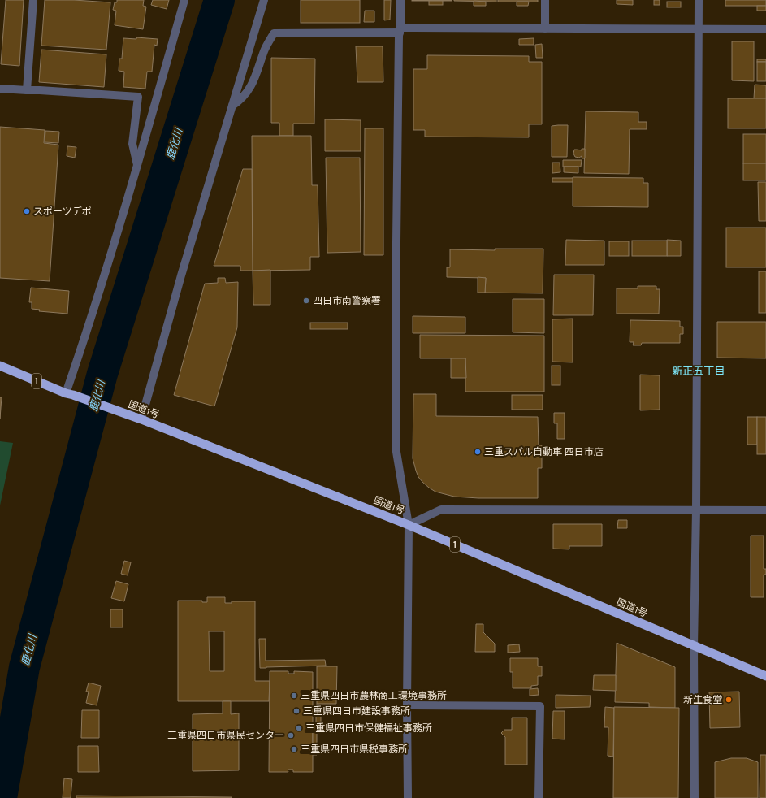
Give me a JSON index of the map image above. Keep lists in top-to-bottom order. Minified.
{"streets":{"highway":["1","国道1号"]},"districts":["新正五丁目"],"water":["鹿化川"],"places":["スポーツデポ","四日市南警察署","三重スバル自動車 四日市店","三重県四日市農林商工環境事務所","新生食堂","三重県四日市建設事務所","三重県四日市保健福祉事務所","三重県四日市県民センター","三重県四日市県税事務所"]}
